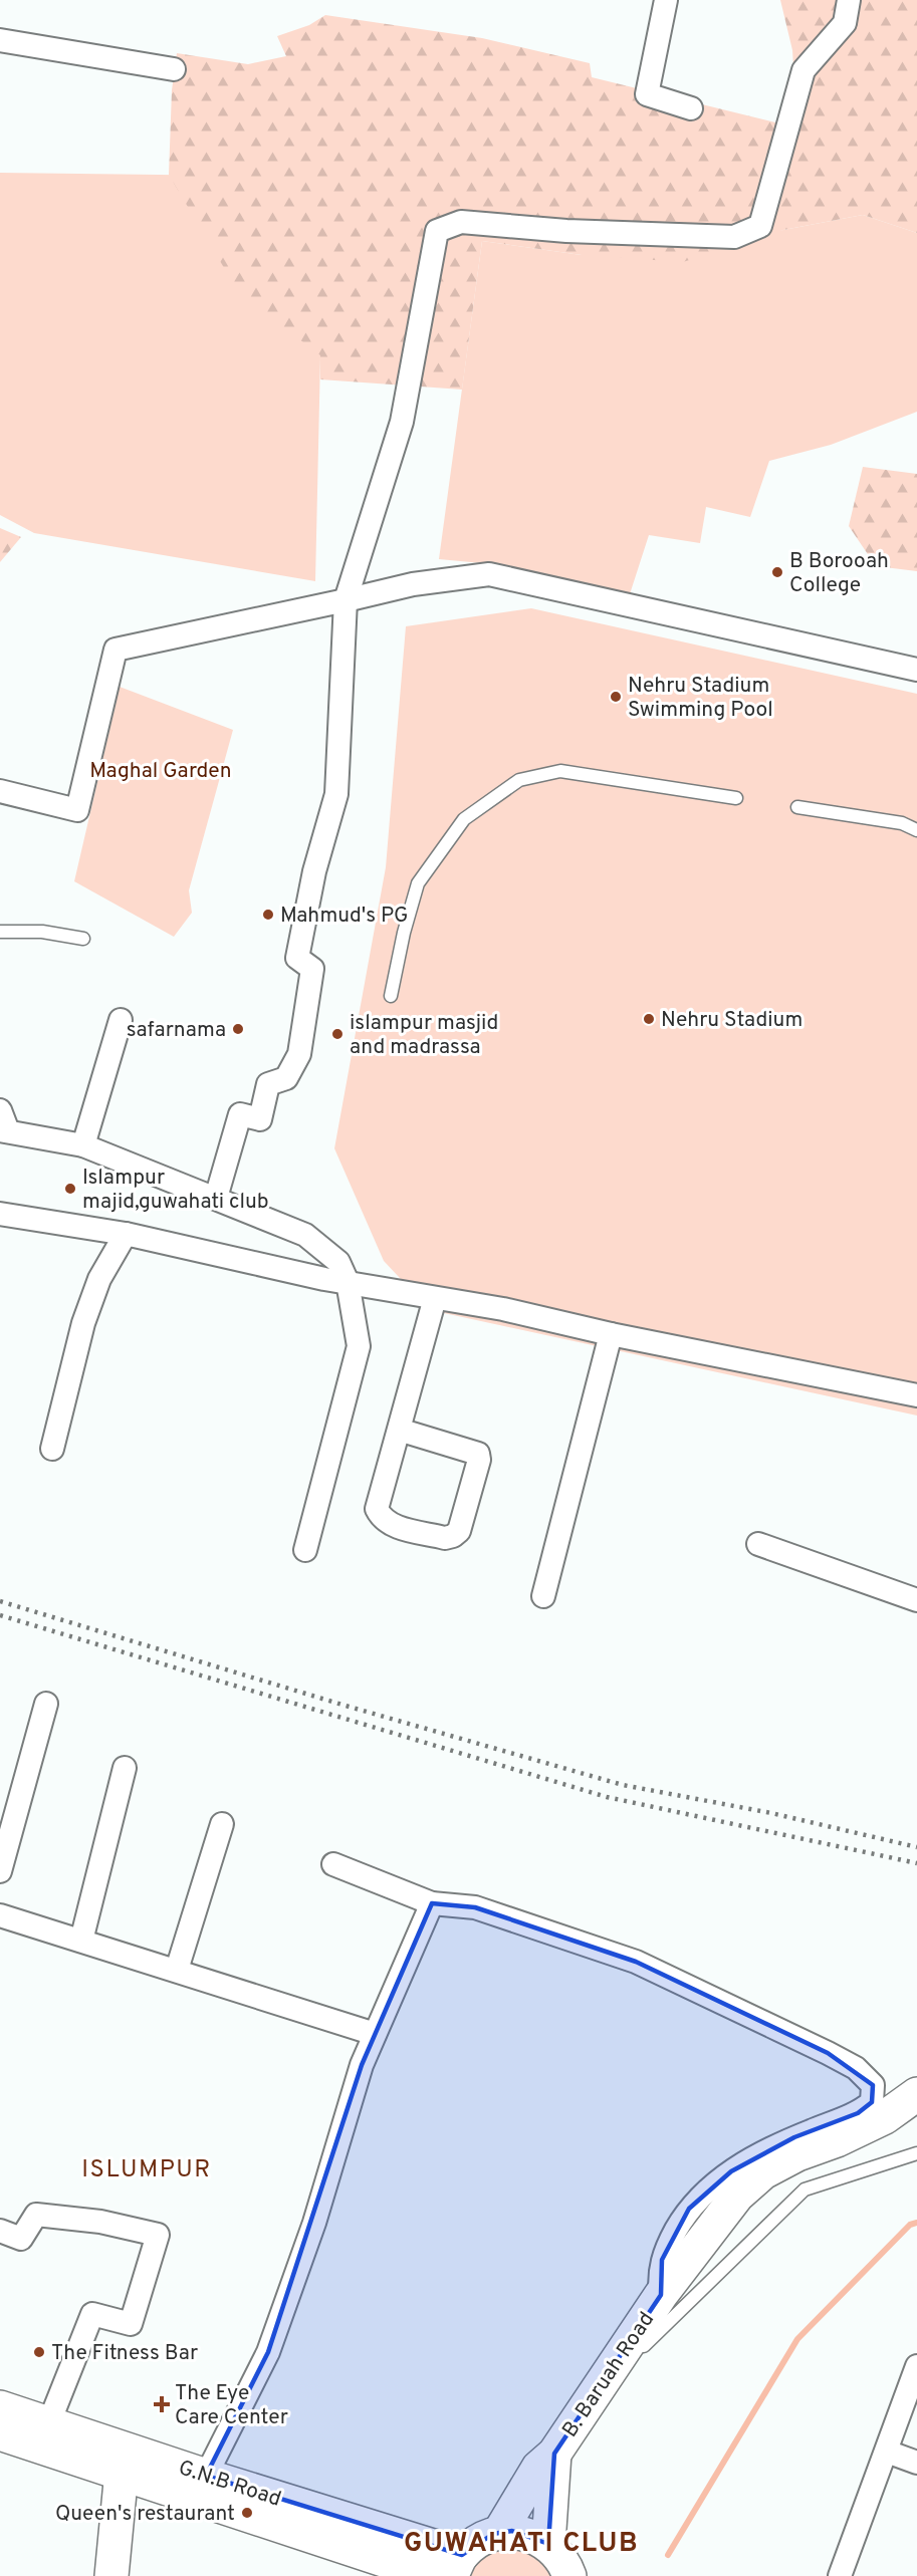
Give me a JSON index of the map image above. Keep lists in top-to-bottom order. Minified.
{"streets":{"main road":["B. Baruah Road","G.N.B Road"]},"districts":["ISLUMPUR","GUWAHATI CLUB"],"parks":["Maghal Garden"],"places":{"other":["B Borooah College","Nehru Stadium Swimming Pool","Mahmud's PG","Nehru Stadium","safarnama","islampur masjid and madrassa","Islampur majid,guwahati club","The Fitness Bar","Queen's restaurant"],"health":["The Eye Care Center"]}}
